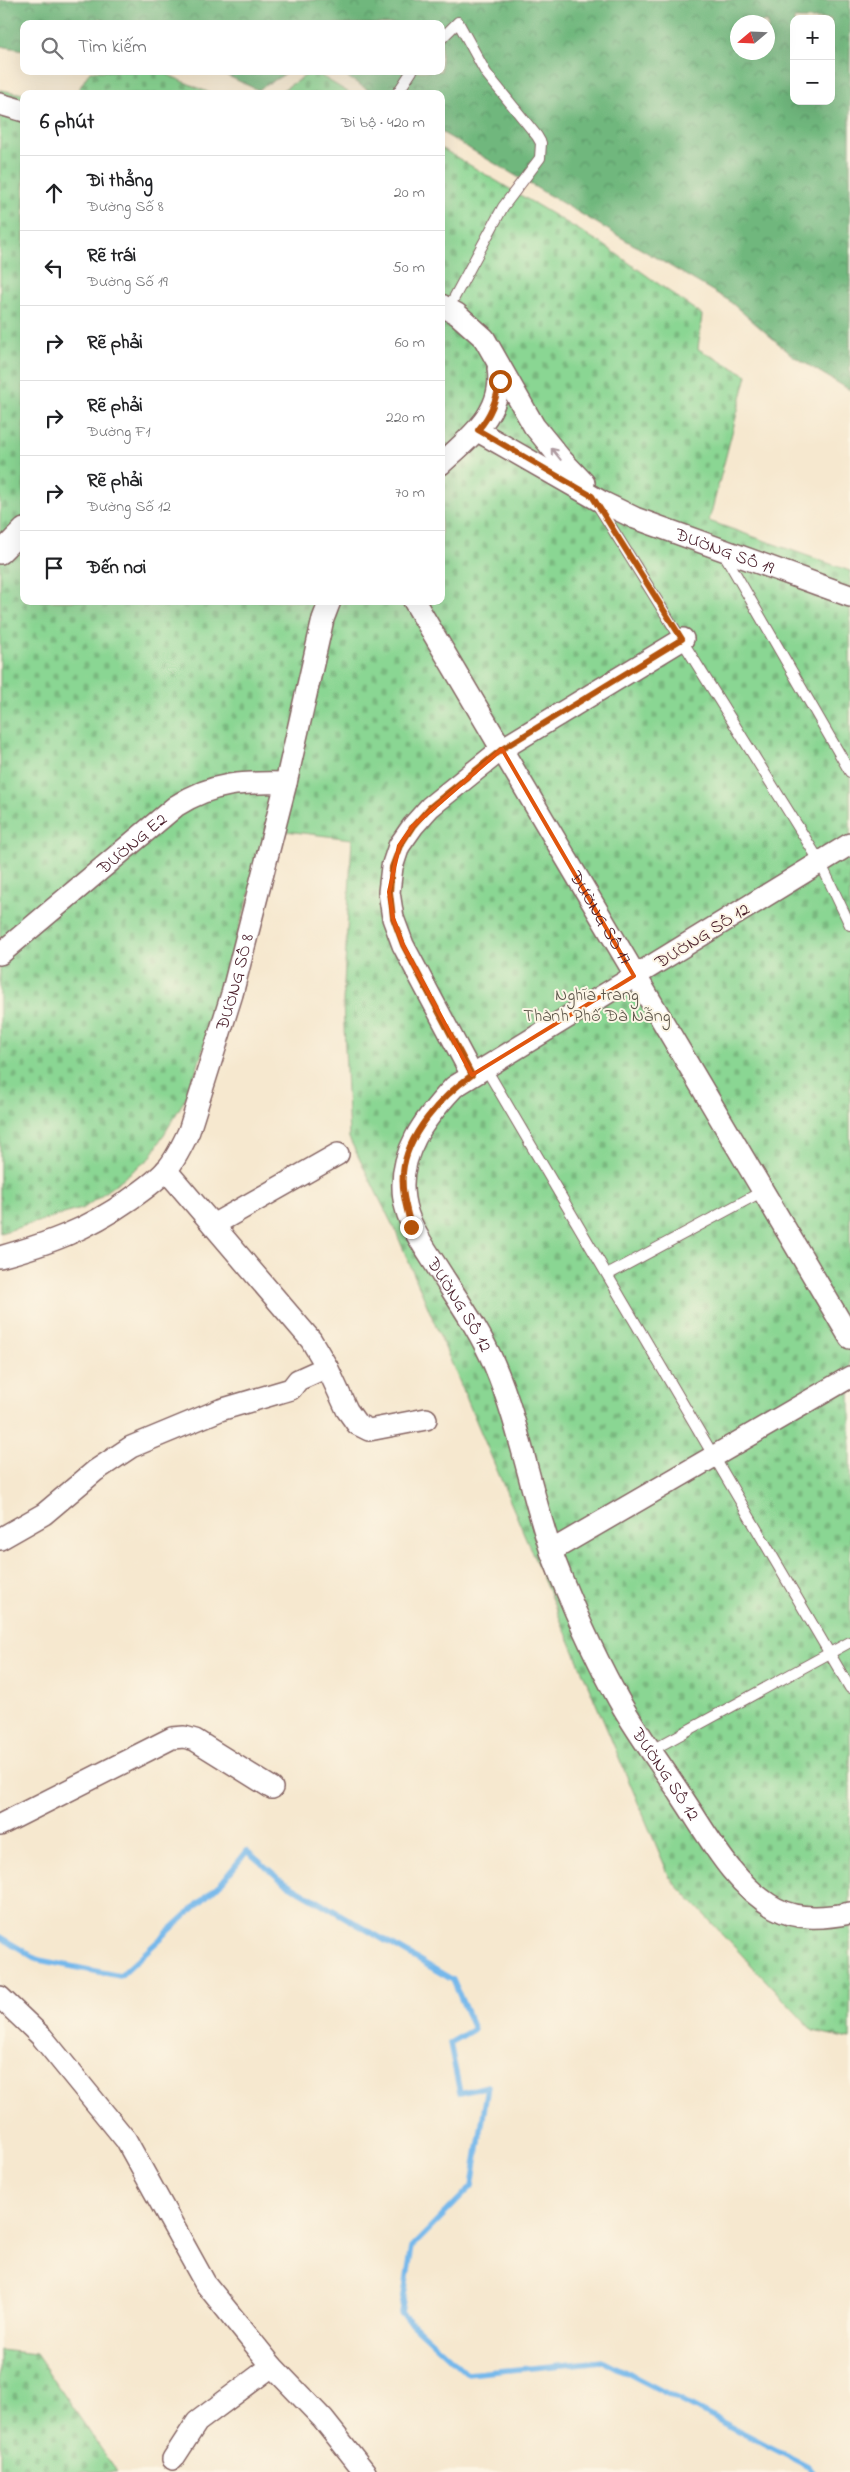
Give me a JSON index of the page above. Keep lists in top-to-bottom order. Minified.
{"streets":{"street":["ĐƯỜNG SỐ 19","ĐƯỜNG E2","ĐƯỜNG SỐ 17","ĐƯỜNG SỐ 12","ĐƯỜNG SỐ 8"]},"crossings":[["ĐƯỜNG E2","ĐƯỜNG SỐ 8"],["ĐƯỜNG SỐ 17","ĐƯỜNG SỐ 12"]],"parks":["Nghĩa trang Thành Phố Đà Nẵng"],"north":"left","page":{"map_buttons":["+","−"],"search":"Tìm kiếm","heading":["6 phút","Đi bộ · 420 m"],"list":[["Đi thẳng","Đường Số 8","20 m"],["Rẽ trái","Đường Số 19","50 m"],["Rẽ phải","60 m"],["Rẽ phải","Đường F1","220 m"],["Rẽ phải","Đường Số 12","70 m"],"Đến nơi"]}}
